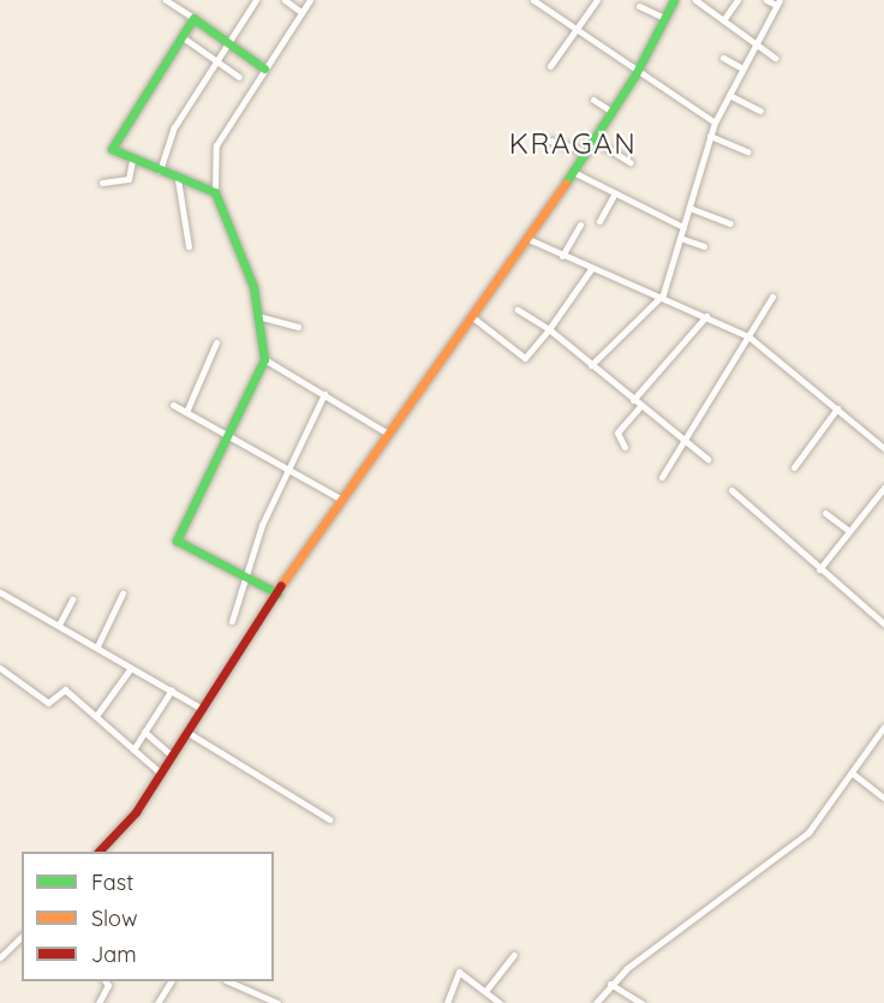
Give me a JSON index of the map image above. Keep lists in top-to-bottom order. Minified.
{"districts":["KRAGAN"],"legend":["Fast","Slow","Jam"]}
